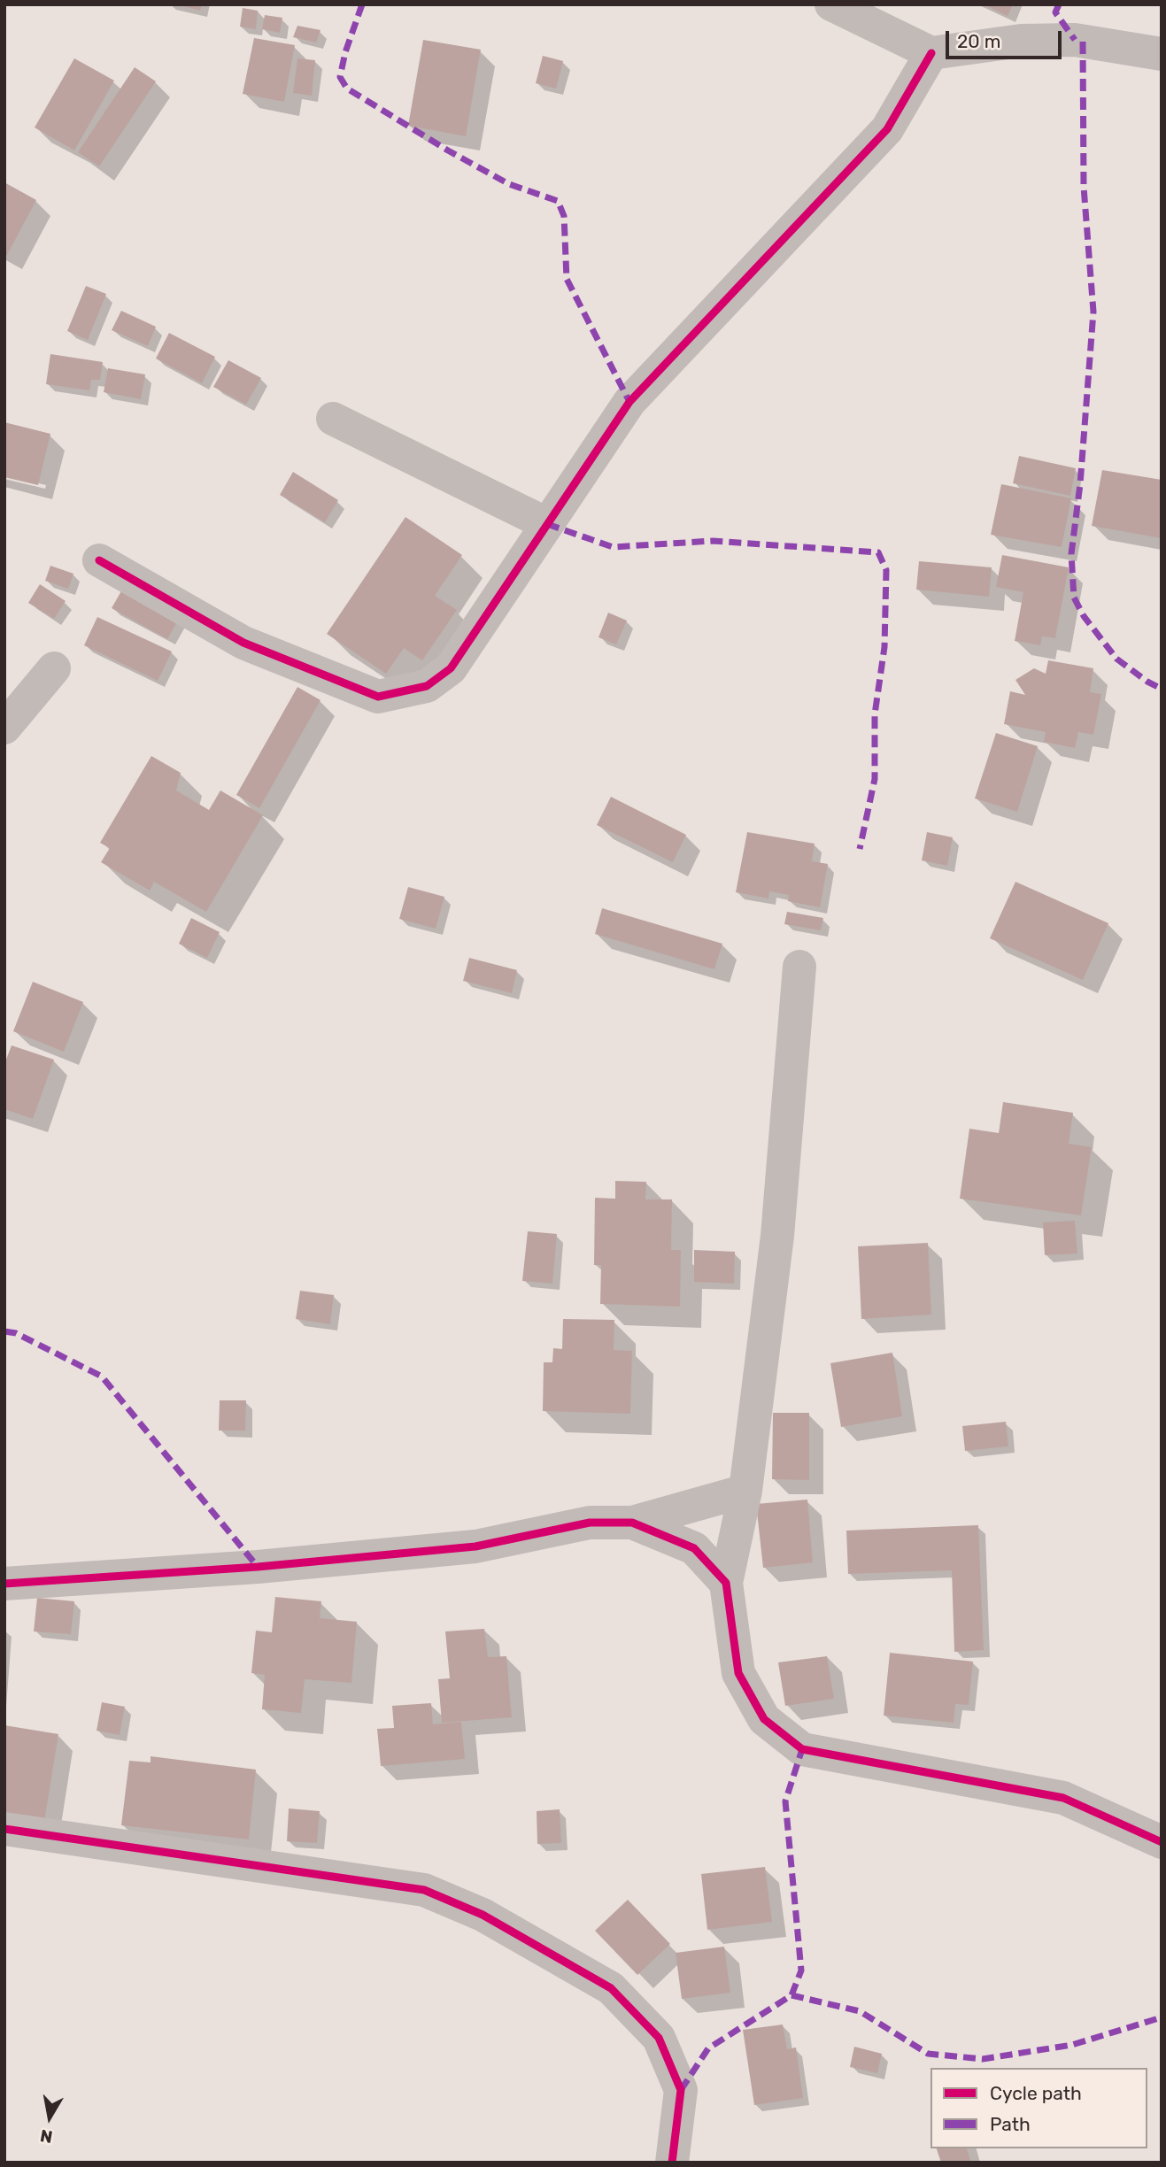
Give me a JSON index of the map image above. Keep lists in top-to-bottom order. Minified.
{"legend":["Cycle path","Path"],"scale_bar":"20 m","north":"bottom"}
